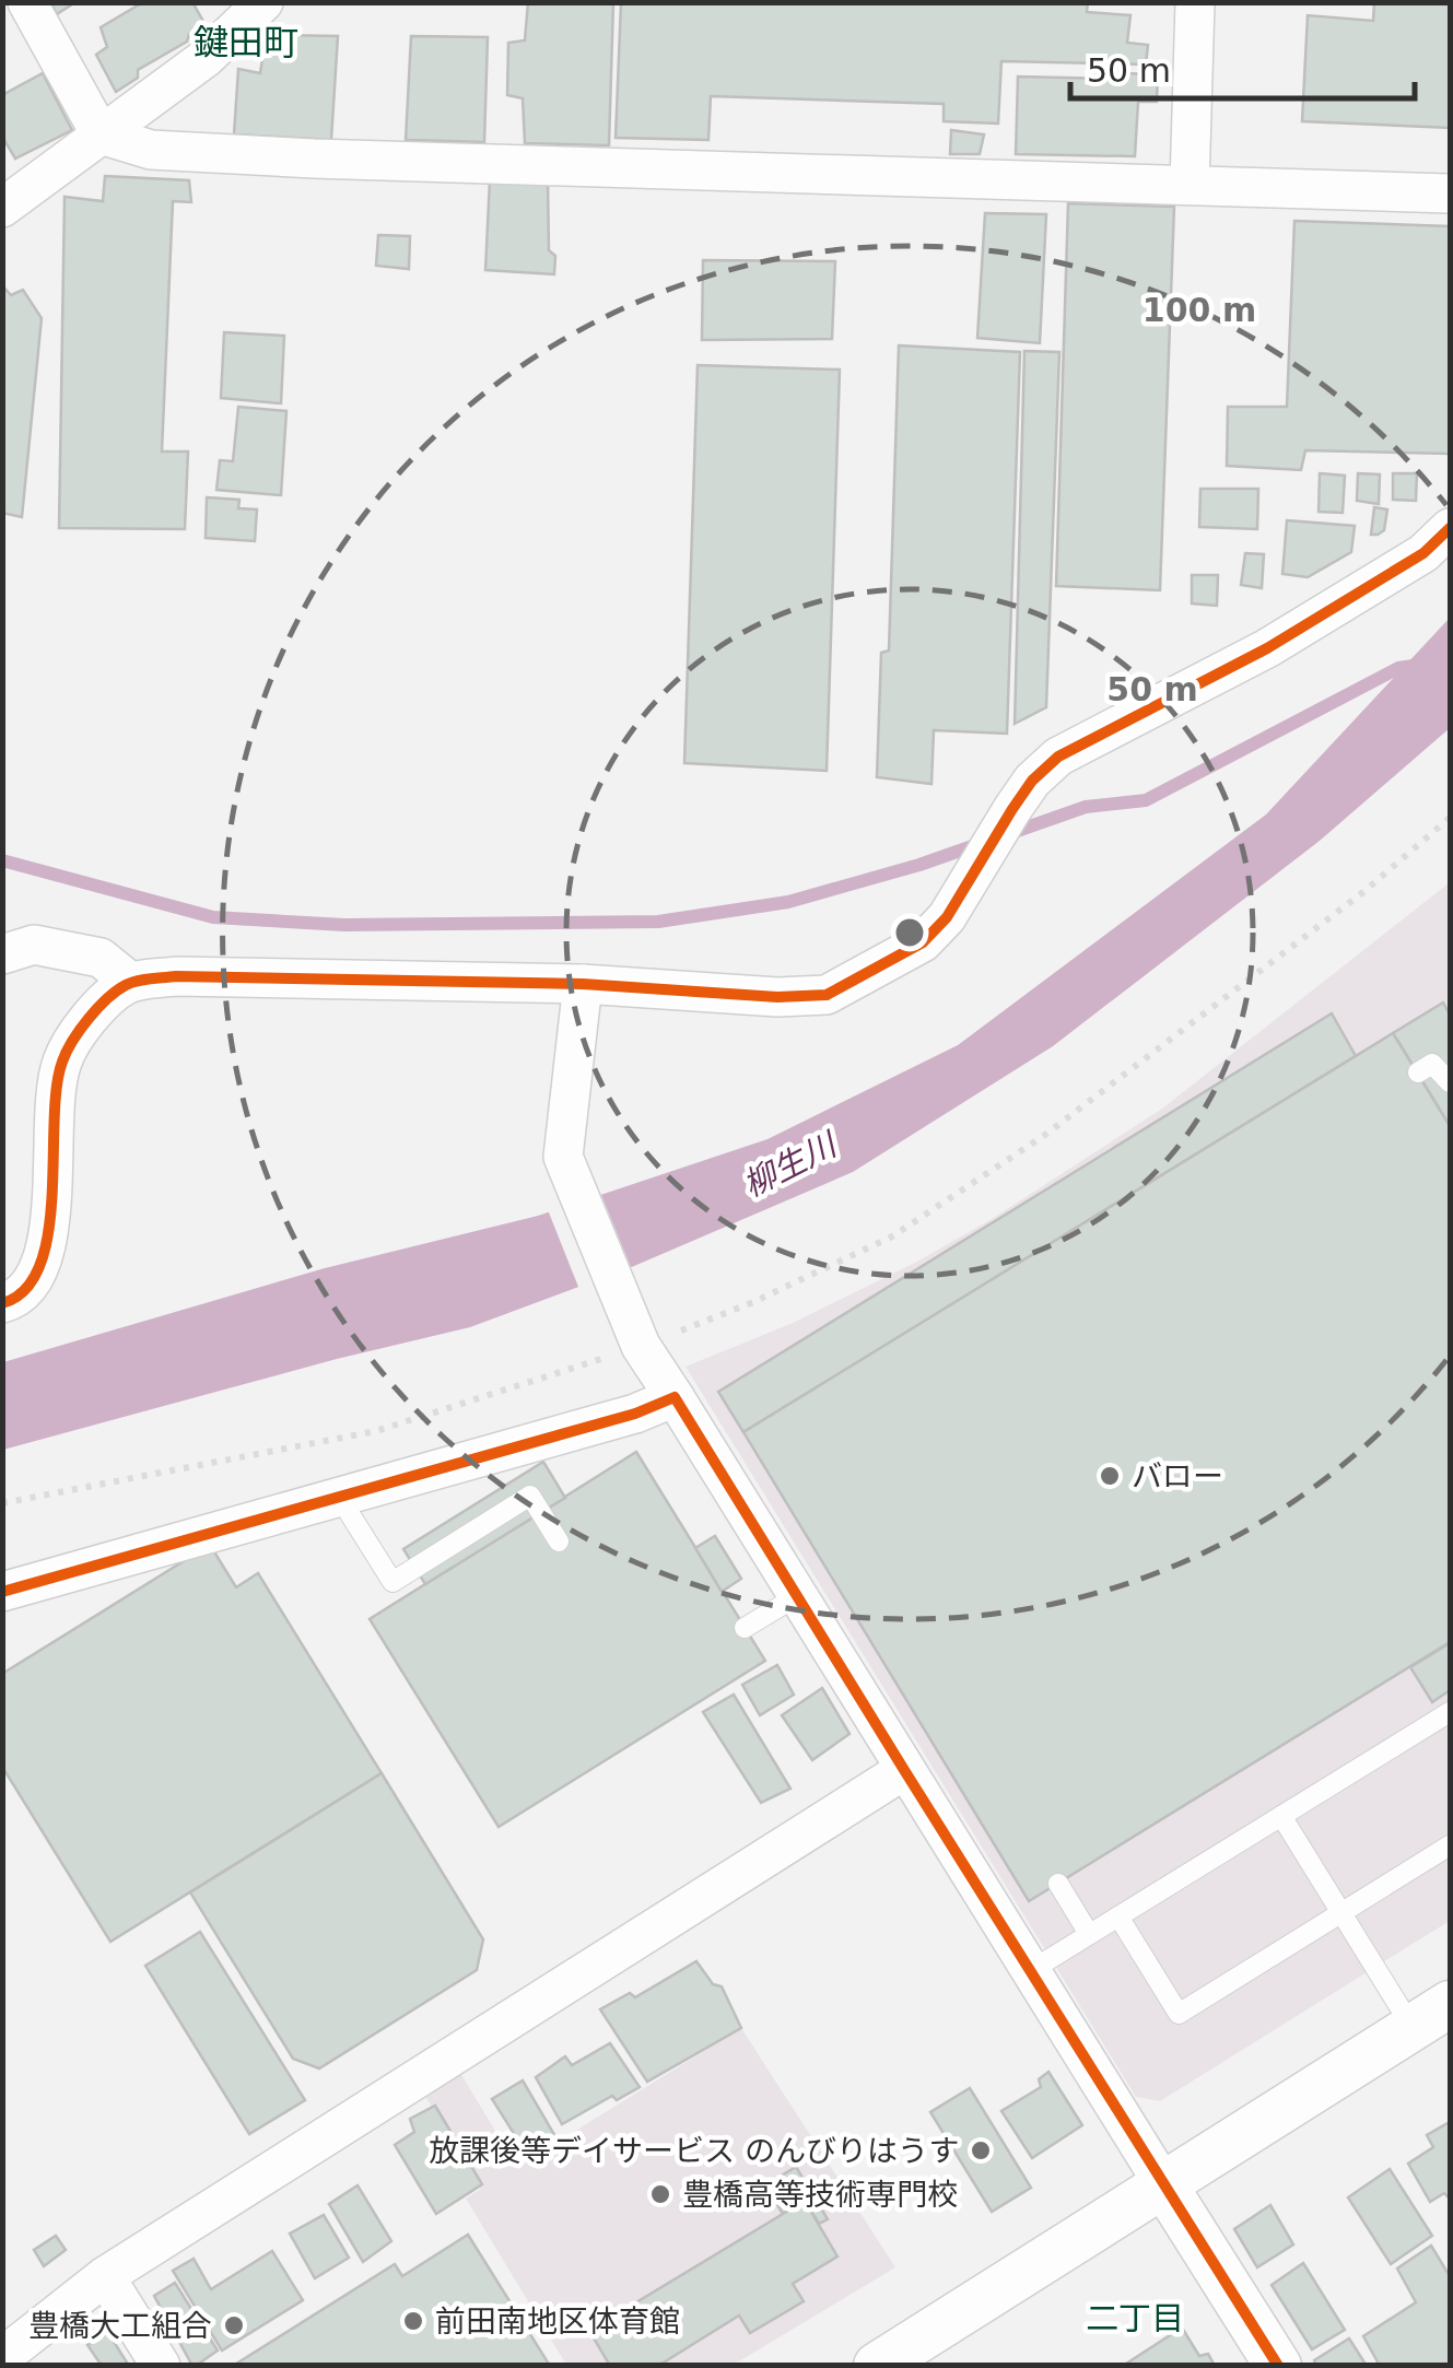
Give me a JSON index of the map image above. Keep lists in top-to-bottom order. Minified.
{"districts":["鍵田町","二丁目"],"water":["柳生川"],"places":["バロー","放課後等デイサービス のんびりはうす","豊橋高等技術専門校","前田南地区体育館","豊橋大工組合"],"scale_bar":"50 m","rings":["100 m","50 m"]}
